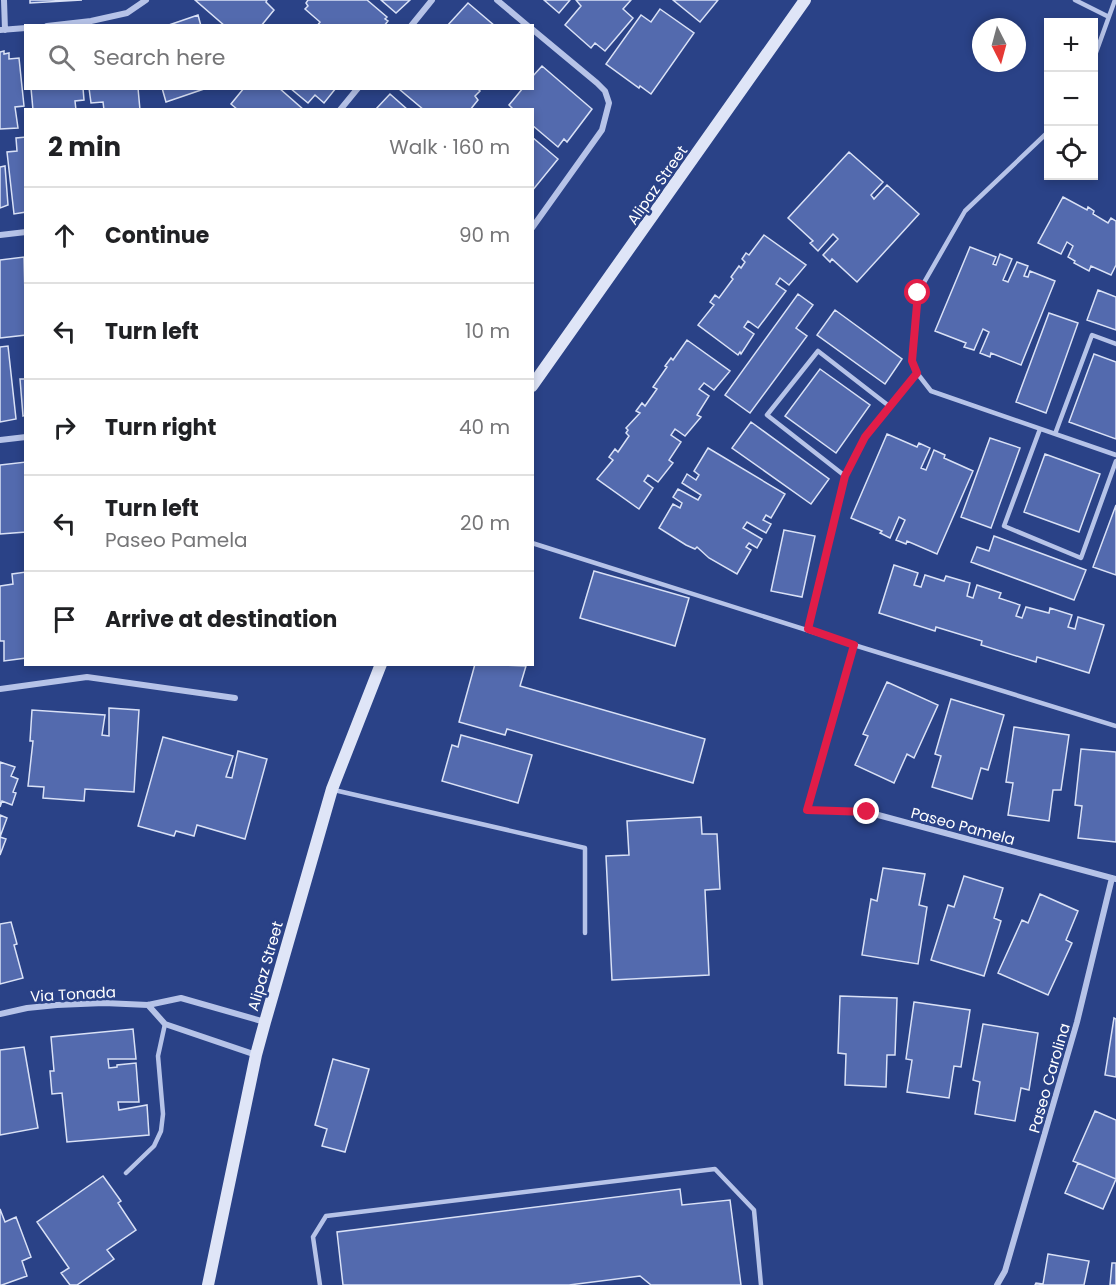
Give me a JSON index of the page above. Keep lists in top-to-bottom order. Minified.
{"streets":{"main road":["Alipaz Street"],"street":["Paseo Pamela","Via Tonada","Paseo Carolina"]},"crossings":[["Alipaz Street","Via Tonada"],["Paseo Pamela","Paseo Carolina"]],"north":"bottom","page":{"map_buttons":["+","−"],"search":"Search here","heading":["2 min","Walk · 160 m"],"list":[["Continue","90 m"],["Turn left","10 m"],["Turn right","40 m"],["Turn left","Paseo Pamela","20 m"],"Arrive at destination"]}}
